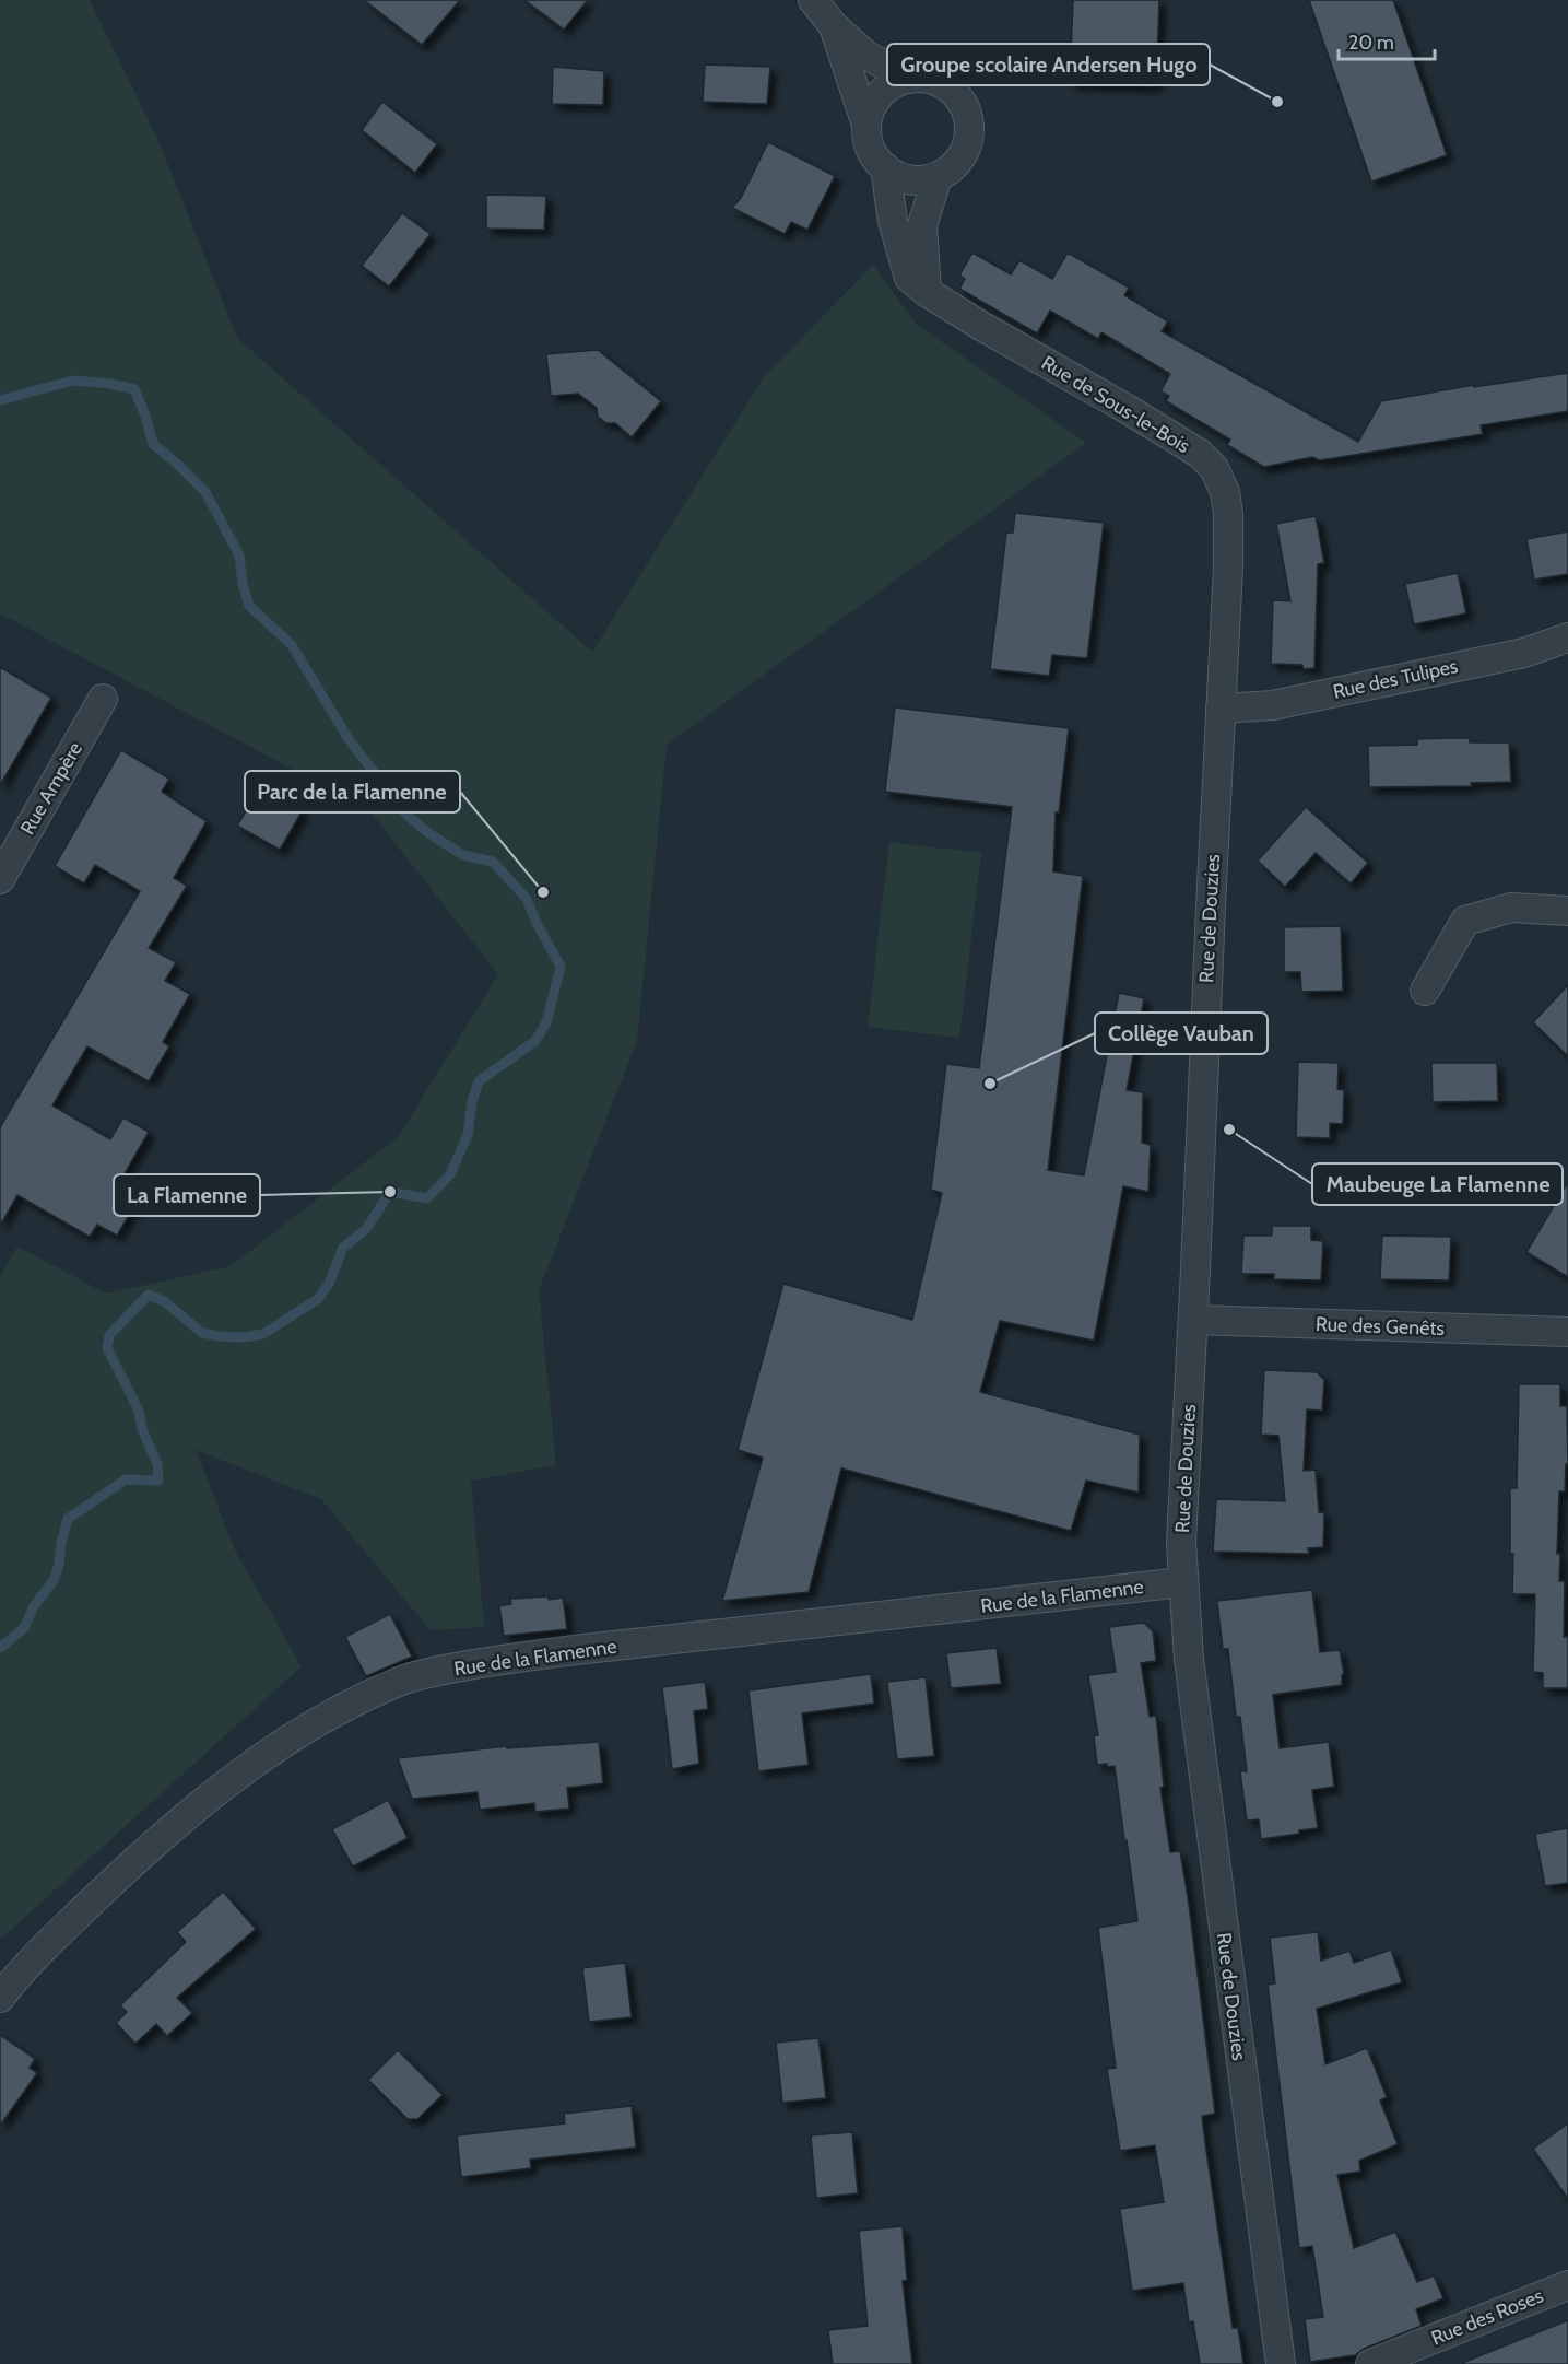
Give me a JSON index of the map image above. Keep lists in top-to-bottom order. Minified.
{"streets":{"street":["Rue de Sous-le-Bois","Rue des Tulipes","Rue Ampère","Rue de Douzies","Rue des Genêts","Rue de la Flamenne","Rue des Roses"]},"crossings":[["Rue de Sous-le-Bois","Rue de Douzies"],["Rue des Tulipes","Rue de Douzies"],["Rue de Douzies","Rue des Genêts"],["Rue de Douzies","Rue de la Flamenne"]],"places":["Groupe scolaire Andersen Hugo","Parc de la Flamenne","Collège Vauban","Maubeuge La Flamenne","La Flamenne"],"scale_bar":"20 m"}
